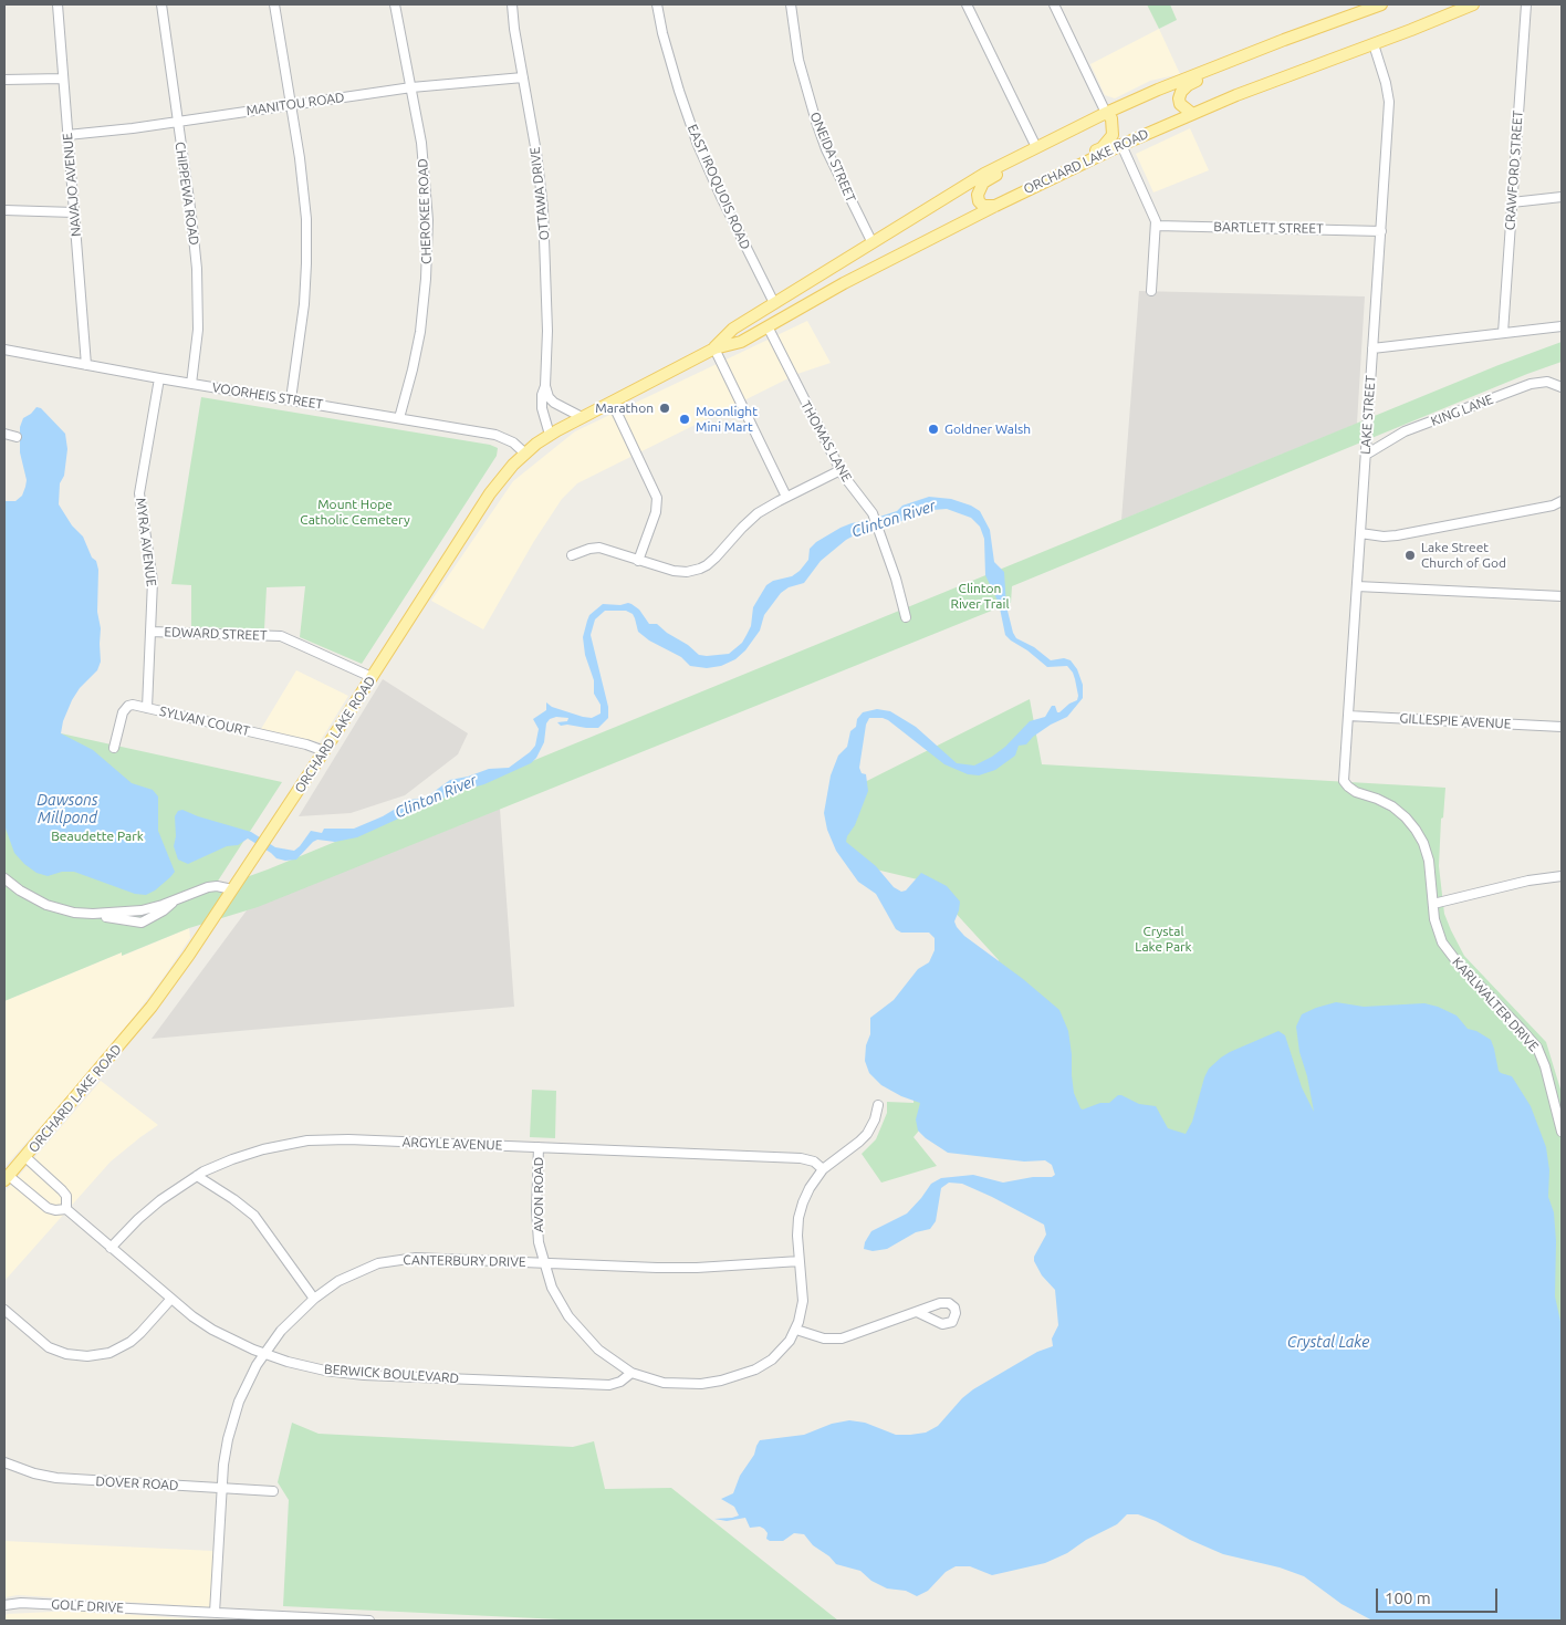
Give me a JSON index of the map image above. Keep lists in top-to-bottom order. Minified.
{"streets":{"main road":["ORCHARD LAKE ROAD"],"street":["MANITOU ROAD","ONEIDA STREET","CRAWFORD STREET","NAVAJO AVENUE","EAST IROQUOIS ROAD","CHIPPEWA ROAD","OTTAWA DRIVE","CHEROKEE ROAD","BARTLETT STREET","VOORHEIS STREET","KING LANE","LAKE STREET","THOMAS LANE","MYRA AVENUE","EDWARD STREET","SYLVAN COURT","GILLESPIE AVENUE","KARLWALTER DRIVE","ARGYLE AVENUE","AVON ROAD","CANTERBURY DRIVE","BERWICK BOULEVARD","DOVER ROAD","GOLF DRIVE"]},"crossings":[["MANITOU ROAD","NAVAJO AVENUE"],["MANITOU ROAD","CHIPPEWA ROAD"],["MANITOU ROAD","OTTAWA DRIVE"],["MANITOU ROAD","CHEROKEE ROAD"],["ONEIDA STREET","ORCHARD LAKE ROAD"],["ORCHARD LAKE ROAD","EAST IROQUOIS ROAD"],["ORCHARD LAKE ROAD","OTTAWA DRIVE"],["ORCHARD LAKE ROAD","VOORHEIS STREET"],["ORCHARD LAKE ROAD","LAKE STREET"],["ORCHARD LAKE ROAD","THOMAS LANE"],["ORCHARD LAKE ROAD","EDWARD STREET"],["ORCHARD LAKE ROAD","SYLVAN COURT"],["ORCHARD LAKE ROAD","BERWICK BOULEVARD"],["NAVAJO AVENUE","VOORHEIS STREET"],["CHIPPEWA ROAD","VOORHEIS STREET"],["CHEROKEE ROAD","VOORHEIS STREET"],["BARTLETT STREET","LAKE STREET"],["VOORHEIS STREET","MYRA AVENUE"],["KING LANE","LAKE STREET"],["LAKE STREET","GILLESPIE AVENUE"],["LAKE STREET","KARLWALTER DRIVE"],["MYRA AVENUE","EDWARD STREET"],["MYRA AVENUE","SYLVAN COURT"],["ARGYLE AVENUE","AVON ROAD"],["ARGYLE AVENUE","BERWICK BOULEVARD"],["AVON ROAD","CANTERBURY DRIVE"],["AVON ROAD","BERWICK BOULEVARD"],["CANTERBURY DRIVE","BERWICK BOULEVARD"],["CANTERBURY DRIVE","DOVER ROAD"],["CANTERBURY DRIVE","GOLF DRIVE"]],"water":["Clinton River","Dawsons Millpond","Crystal Lake"],"parks":["Mount Hope Catholic Cemetery","Clinton River Trail","Beaudette Park","Crystal Lake Park"],"places":["Marathon","Moonlight Mini Mart","Goldner Walsh","Lake Street Church of God"],"scale_bar":"100 m"}
